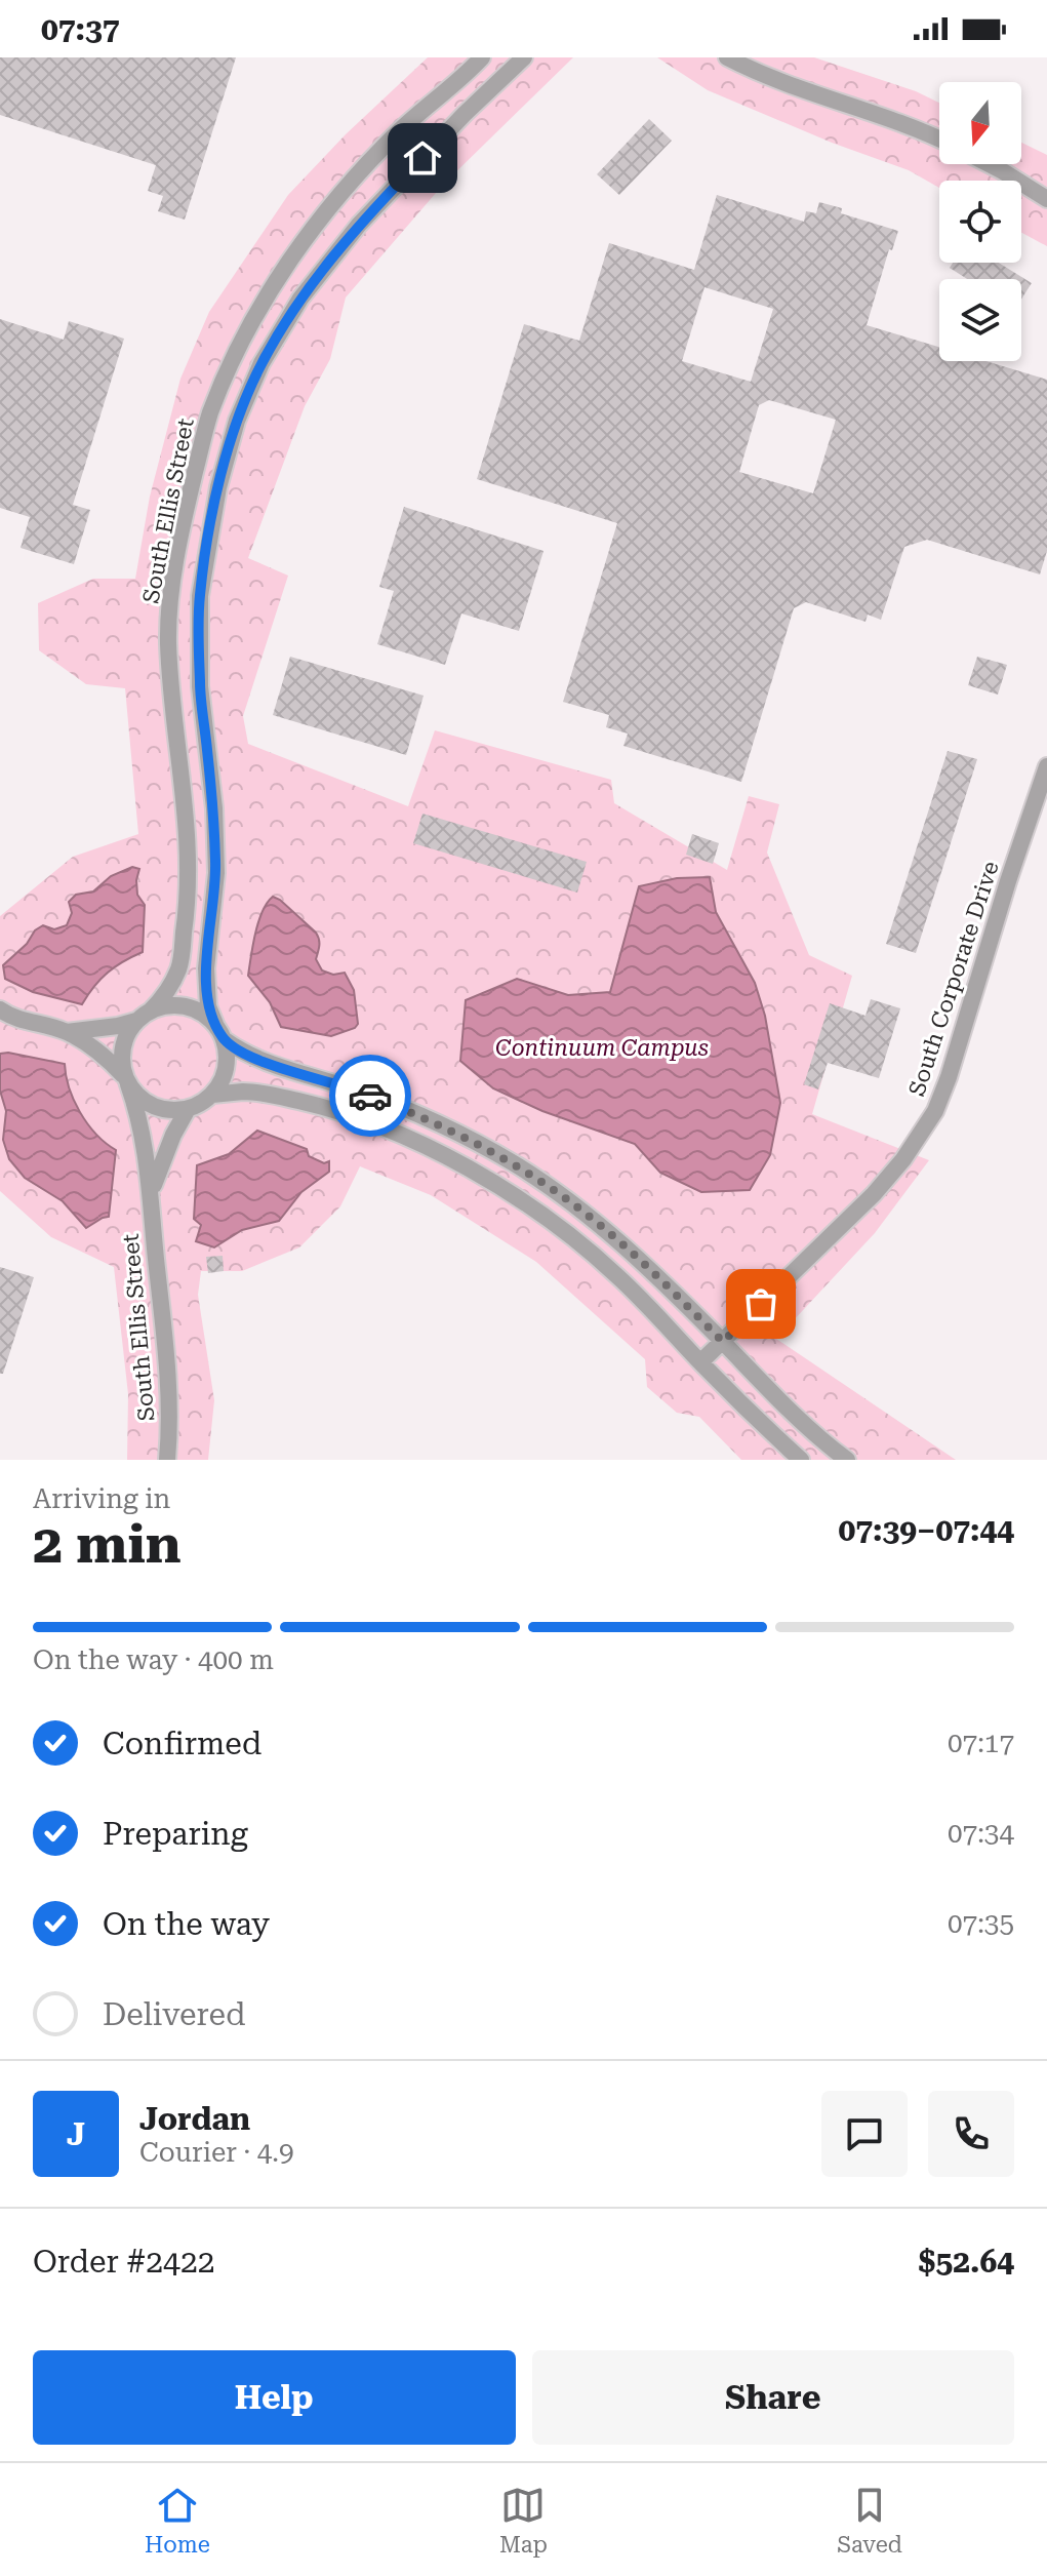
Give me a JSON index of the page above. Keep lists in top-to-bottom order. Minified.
{"streets":{"street":["South Ellis Street","South Corporate Drive"]},"parks":["Continuum Campus"],"north":"bottom","page":{"status":"07:37","heading":["2 min","Arriving in","07:39–07:44"],"panel":["Jordan","Courier · 4.9","Order #2422","$52.64"],"bar":"On the way · 400 m","list":[["Confirmed","07:17"],["Preparing","07:34"],["On the way","07:35"],"Delivered"],"round":"J","buttons":["Help","Share"],"tabs":["Home","Map","Saved"]}}
